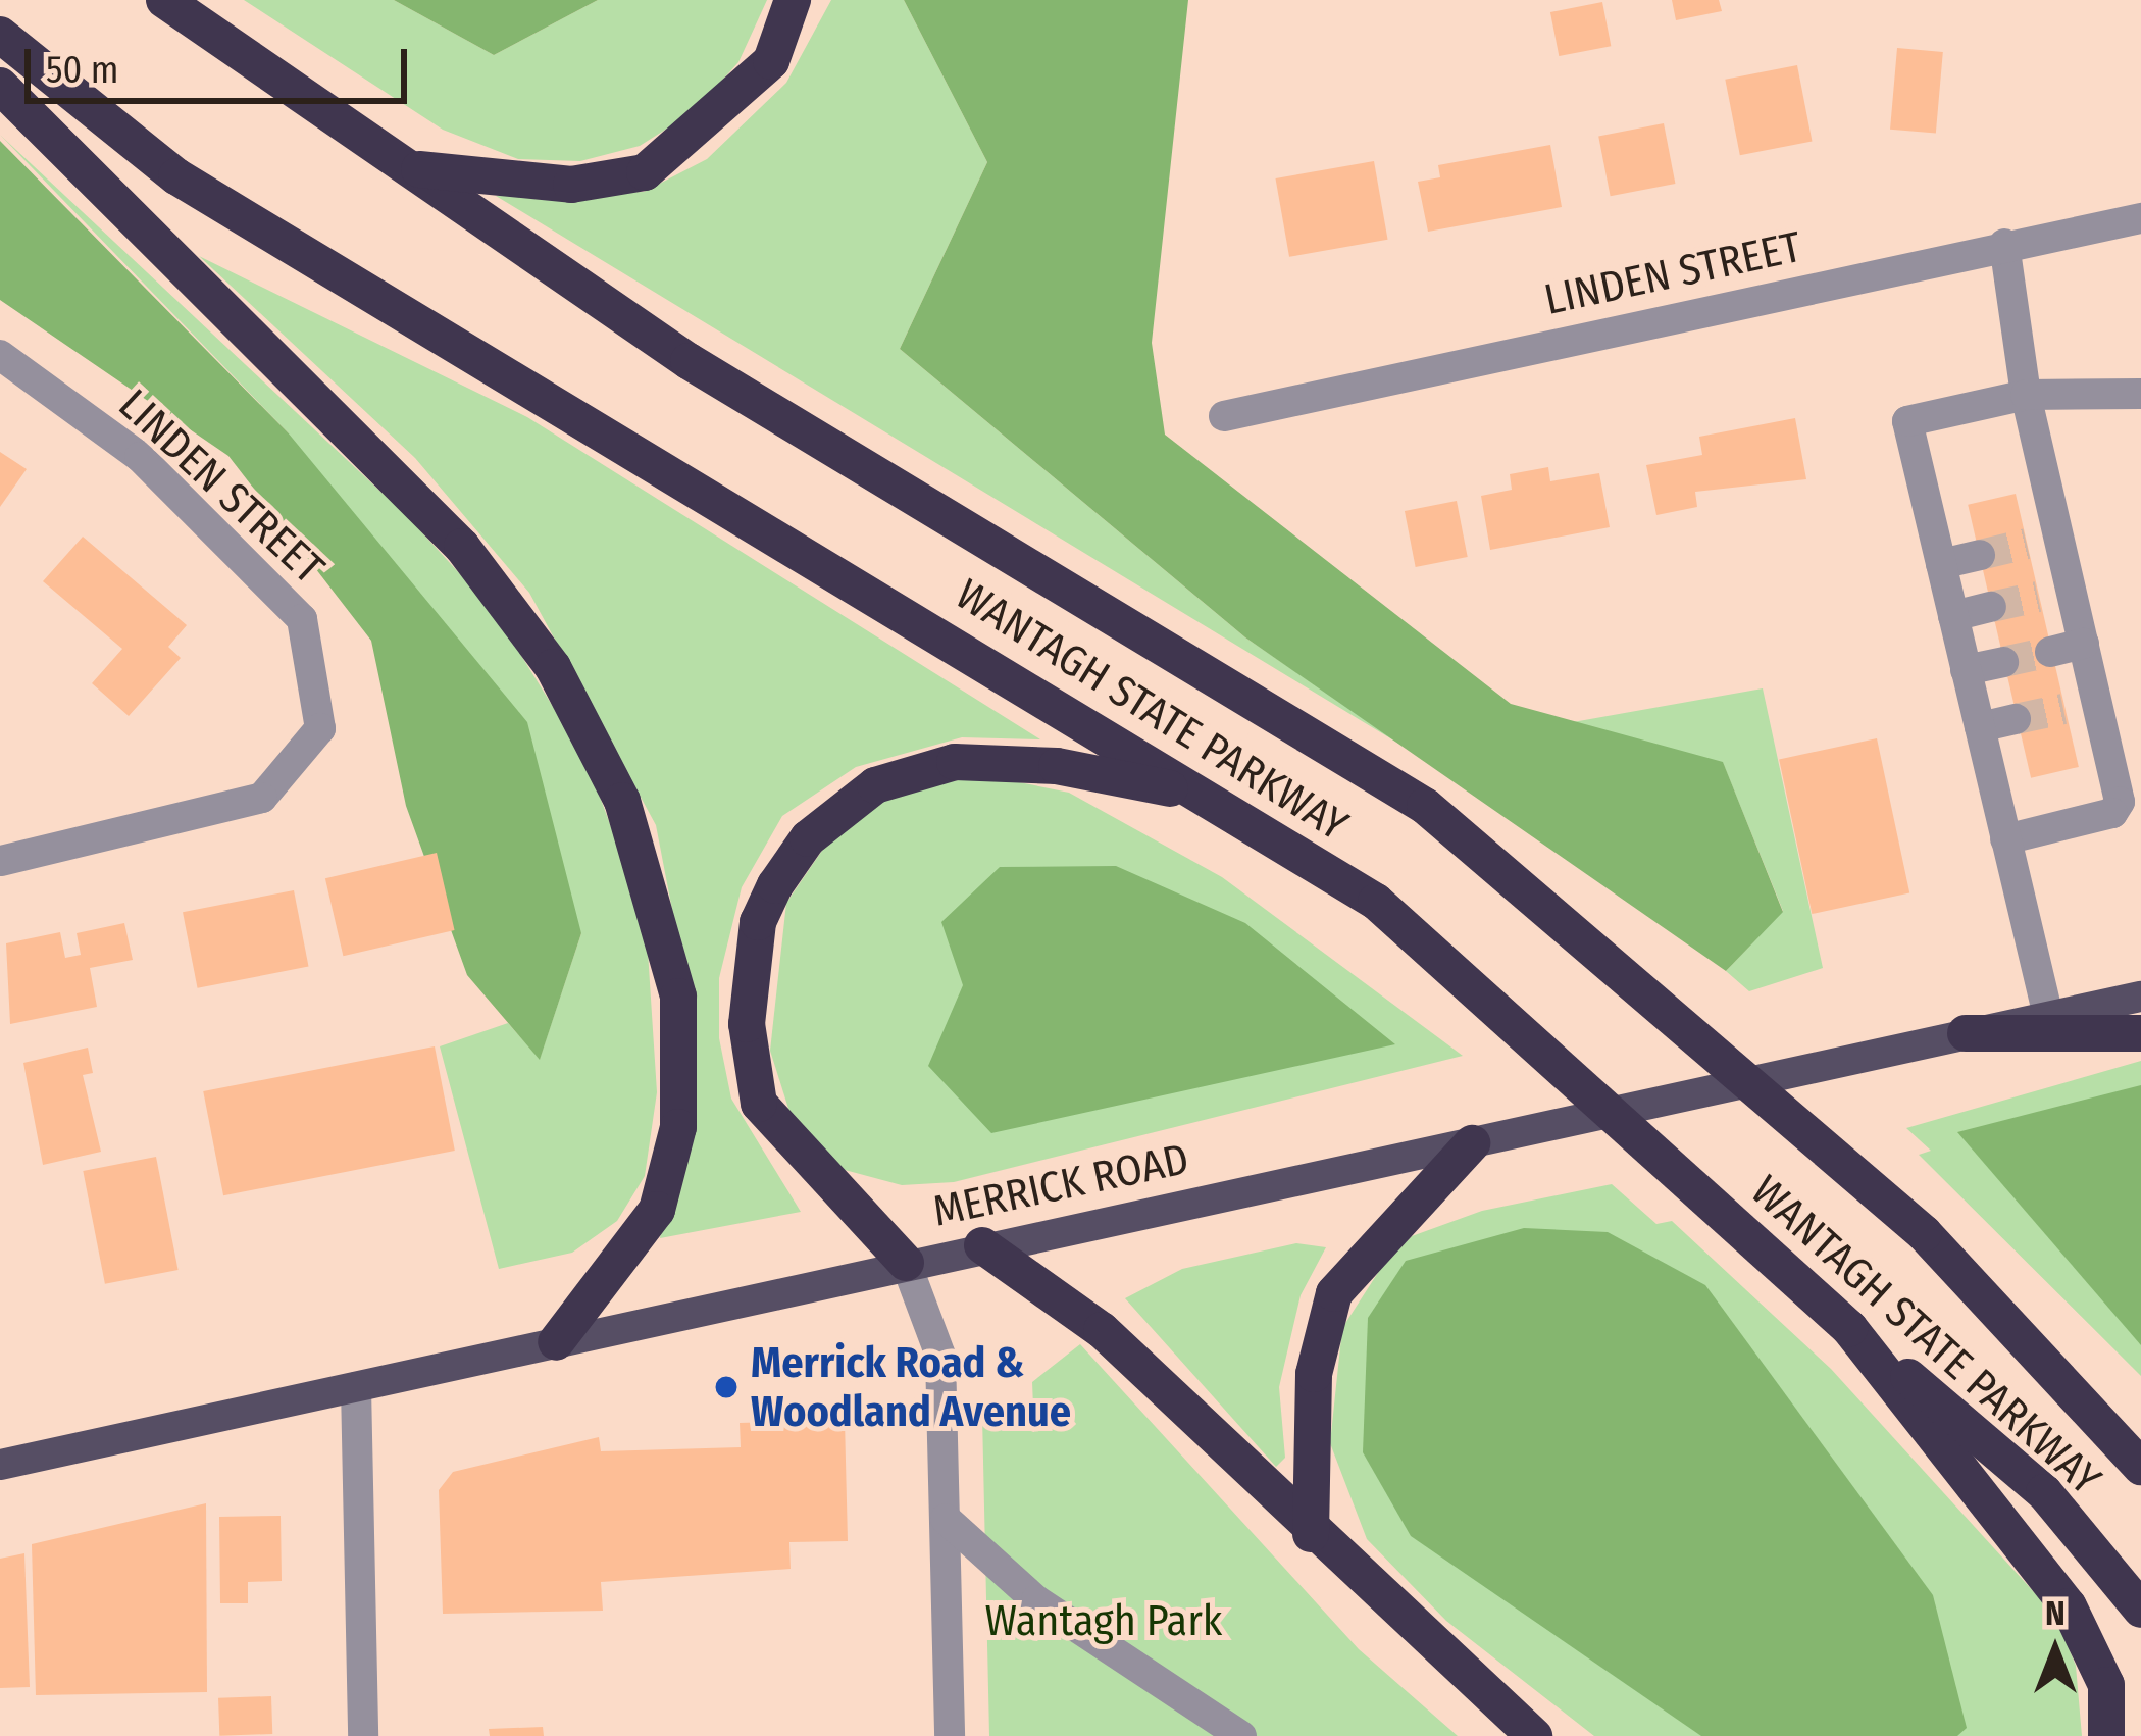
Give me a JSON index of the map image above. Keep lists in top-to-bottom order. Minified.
{"streets":{"highway":["WANTAGH STATE PARKWAY"],"main road":["MERRICK ROAD"],"street":["LINDEN STREET"]},"parks":["Wantagh Park"],"places":["Merrick Road & Woodland Avenue"],"scale_bar":"50 m","north":"top"}
